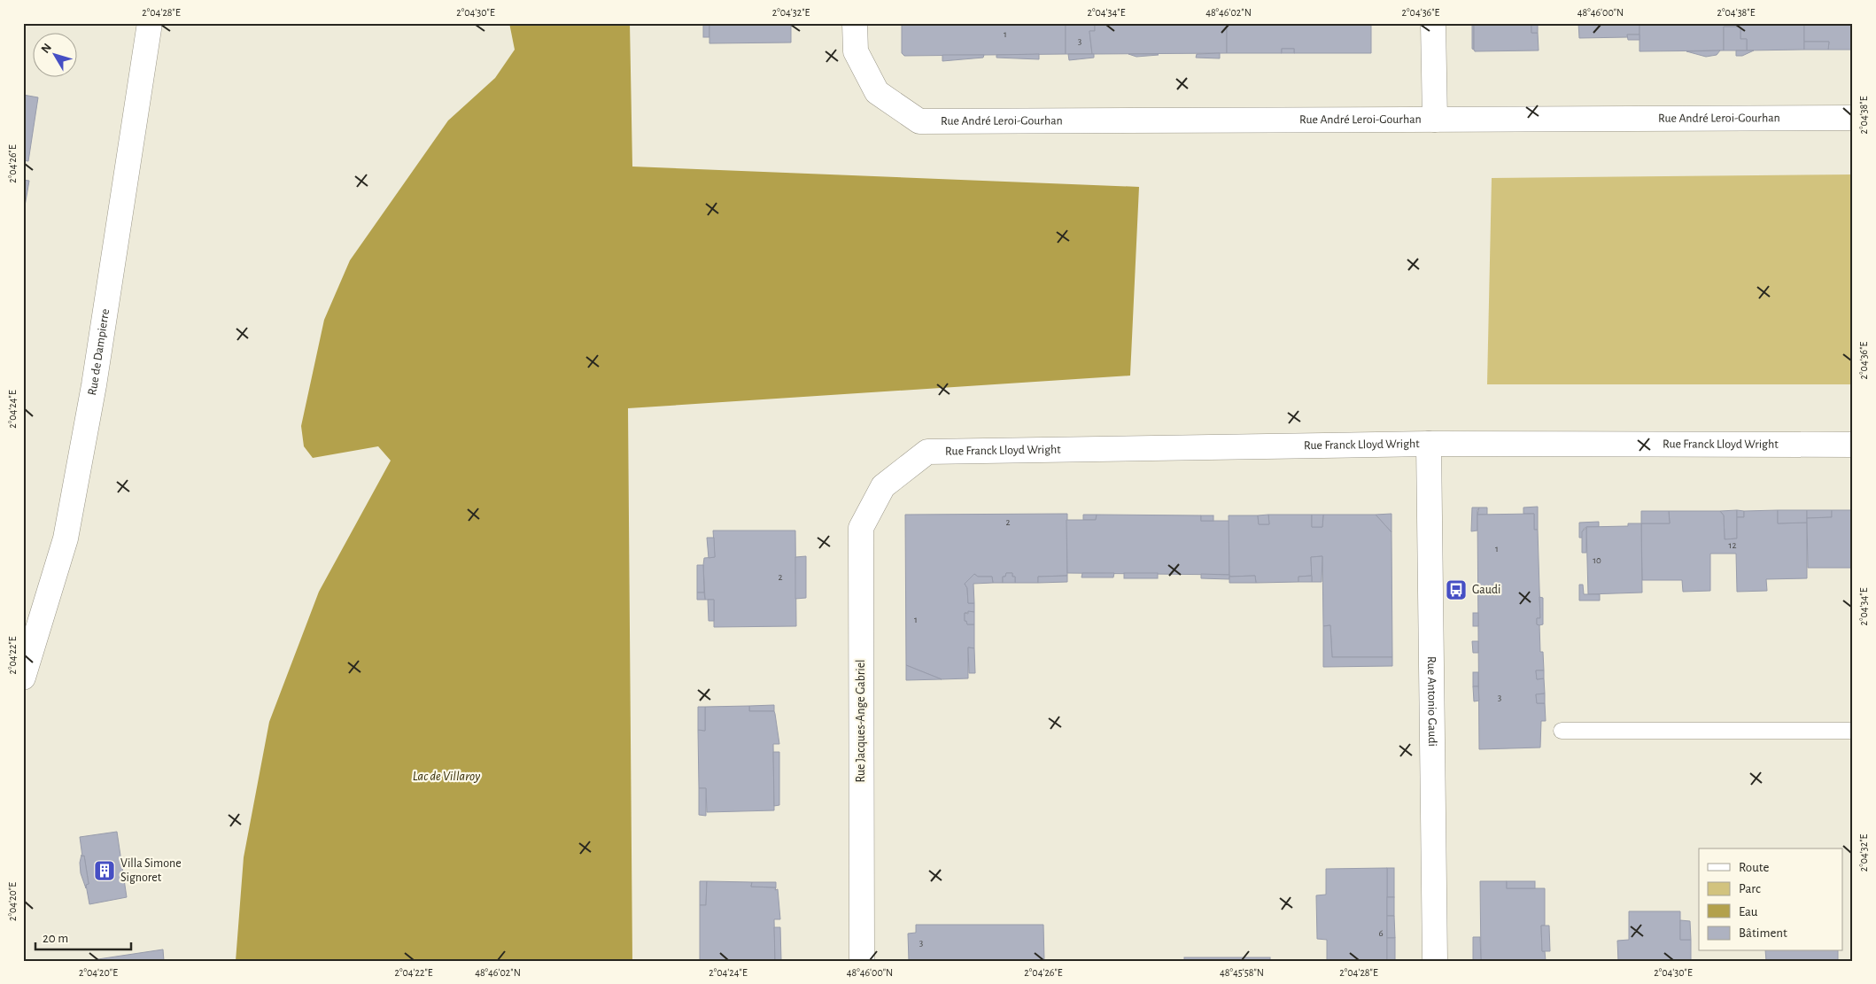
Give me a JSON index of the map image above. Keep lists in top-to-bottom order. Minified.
{"streets":{"street":["Rue André Leroi-Gourhan","Rue de Dampierre","Rue Franck Lloyd Wright","Rue Antonio Gaudi","Rue Jacques-Ange Gabriel"]},"crossings":[["Rue Franck Lloyd Wright","Rue Antonio Gaudi"],["Rue Franck Lloyd Wright","Rue Jacques-Ange Gabriel"]],"water":["Lac de Villaroy"],"places":{"bus stop":["Gaudi"],"building":["Villa Simone Signoret"]},"house_numbers":["1","3","2","12","1","10","2","1","3","6","3"],"legend":["Route","Parc","Eau","Bâtiment"],"scale_bar":"20 m","north":"top left","coordinates":["2°04'28\"E","2°04'30\"E","2°04'32\"E","2°04'34\"E","48°46'02\"N","2°04'36\"E","48°46'00\"N","2°04'38\"E","2°04'26\"E","2°04'24\"E","2°04'22\"E","2°04'20\"E","48°45'58\"N"]}
